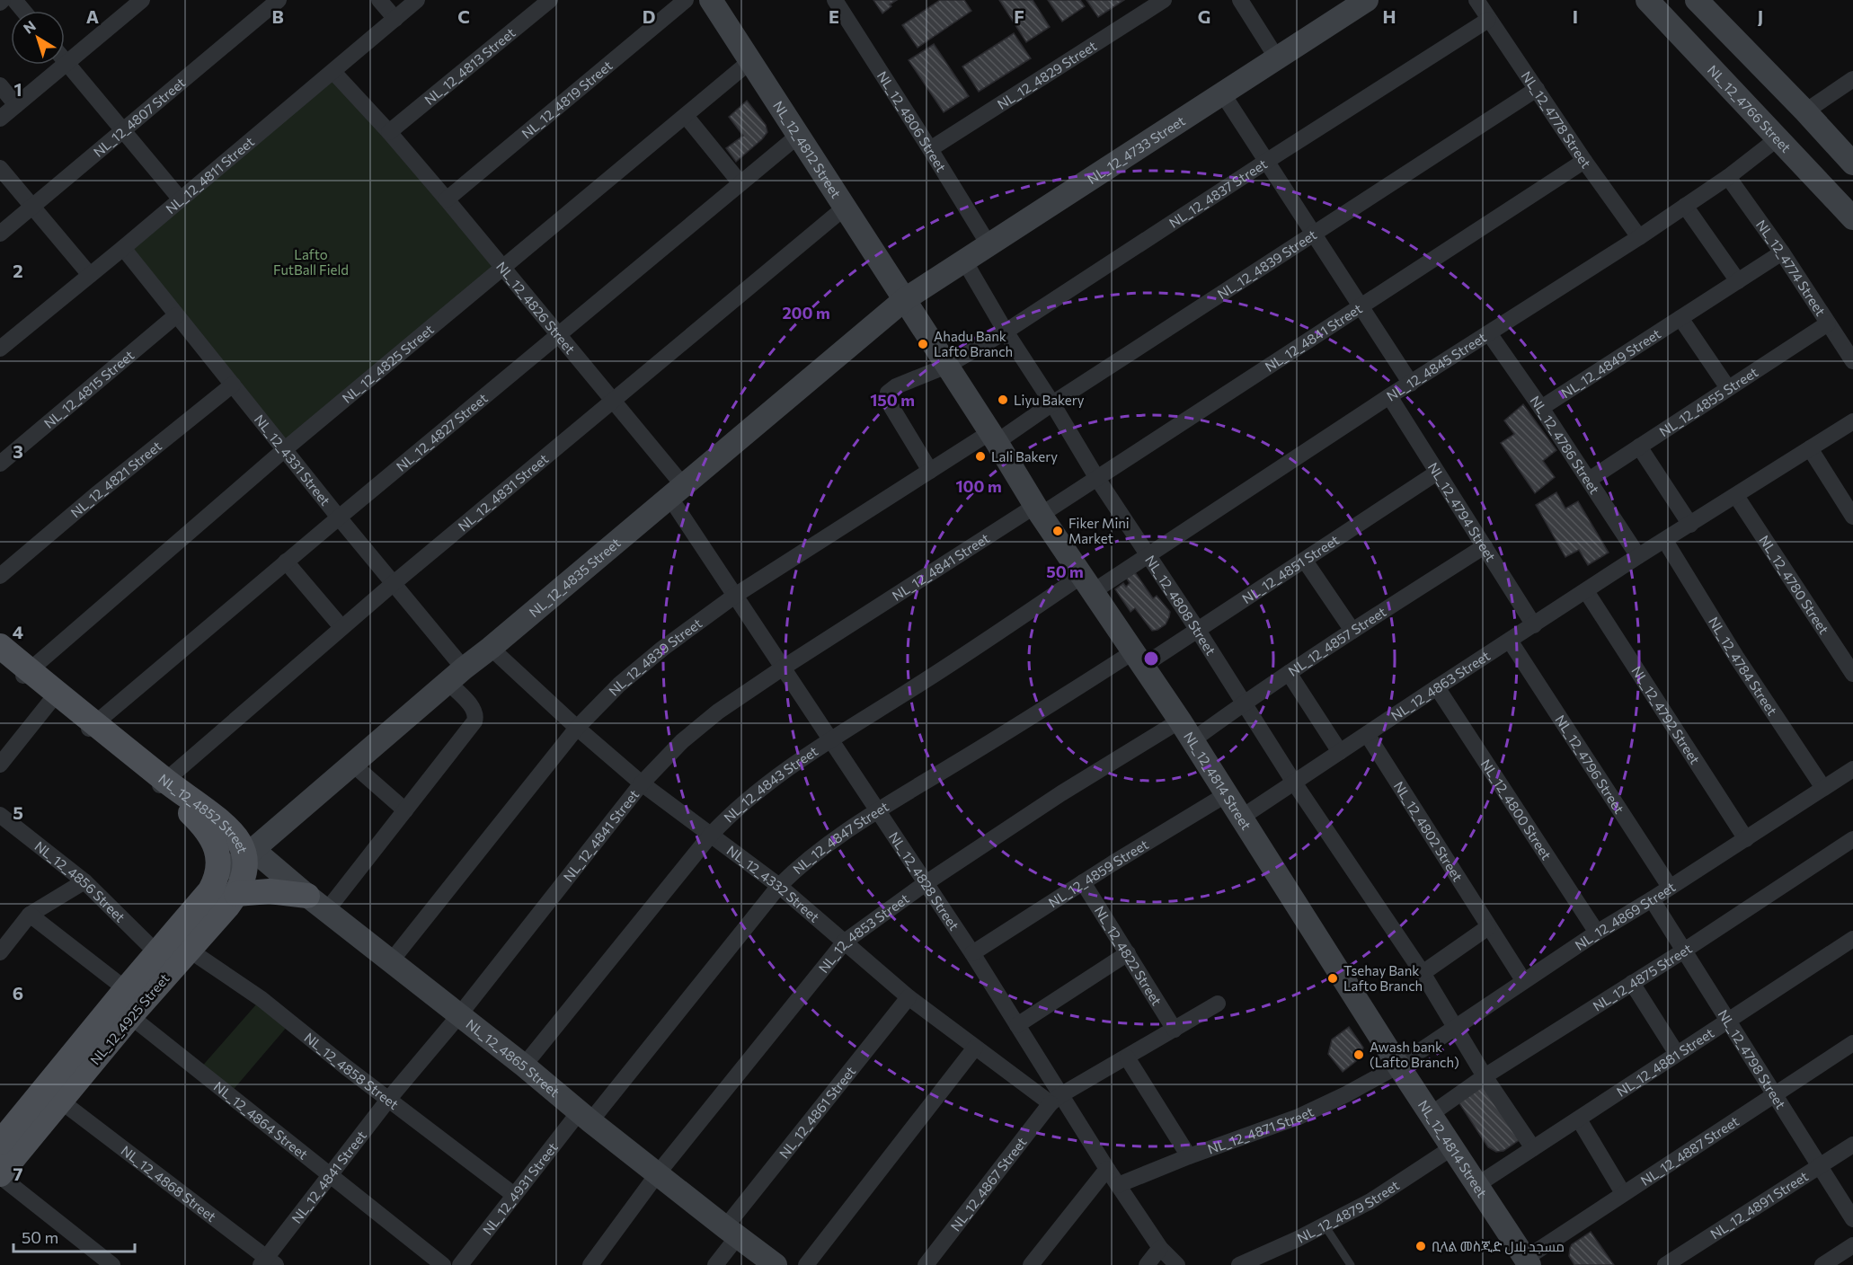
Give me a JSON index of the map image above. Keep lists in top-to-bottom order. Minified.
{"streets":{"main road":["NL_12_4852 Street","NL_12_4925 Street"],"street":["NL_12_4813 Street","NL_12_4829 Street","NL_12_4819 Street","NL_12_4766 Street","NL_12_4807 Street","NL_12_4778 Street","NL_12_4806 Street","NL_12_4812 Street","NL_12_4733 Street","NL_12_4811 Street","NL_12_4837 Street","NL_12_4839 Street","NL_12_4774 Street","NL_12_4826 Street","NL_12_4841 Street","NL_12_4825 Street","NL_12_4849 Street","NL_12_4845 Street","NL_12_4815 Street","NL_12_4855 Street","NL_12_4827 Street","NL_12_4786 Street","NL_12_4331 Street","NL_12_4821 Street","NL_12_4831 Street","NL_12_4794 Street","NL_12_4851 Street","NL_12_4835 Street","NL_12_4780 Street","NL_12_4808 Street","NL_12_4857 Street","NL_12_4784 Street","NL_12_4863 Street","NL_12_4792 Street","NL_12_4796 Street","NL_12_4814 Street","NL_12_4843 Street","NL_12_4800 Street","NL_12_4802 Street","NL_12_4847 Street","NL_12_4859 Street","NL_12_4828 Street","NL_12_4856 Street","NL_12_4332 Street","NL_12_4869 Street","NL_12_4853 Street","NL_12_4822 Street","NL_12_4875 Street","NL_12_4865 Street","NL_12_4798 Street","NL_12_4881 Street","NL_12_4858 Street","NL_12_4861 Street","NL_12_4864 Street","NL_12_4871 Street","NL_12_4887 Street","NL_12_4868 Street","NL_12_4867 Street","NL_12_4931 Street","NL_12_4891 Street","NL_12_4879 Street"]},"crossings":[["NL_12_4813 Street","NL_12_4826 Street"],["NL_12_4829 Street","NL_12_4806 Street"],["NL_12_4819 Street","NL_12_4826 Street"],["NL_12_4766 Street","NL_12_4845 Street"],["NL_12_4778 Street","NL_12_4837 Street"],["NL_12_4778 Street","NL_12_4839 Street"],["NL_12_4778 Street","NL_12_4841 Street"],["NL_12_4778 Street","NL_12_4845 Street"],["NL_12_4806 Street","NL_12_4733 Street"],["NL_12_4812 Street","NL_12_4733 Street"],["NL_12_4812 Street","NL_12_4825 Street"],["NL_12_4812 Street","NL_12_4827 Street"],["NL_12_4812 Street","NL_12_4831 Street"],["NL_12_4812 Street","NL_12_4835 Street"],["NL_12_4812 Street","NL_12_4814 Street"],["NL_12_4733 Street","NL_12_4835 Street"],["NL_12_4733 Street","NL_12_4808 Street"],["NL_12_4733 Street","NL_12_4814 Street"],["NL_12_4811 Street","NL_12_4826 Street"],["NL_12_4811 Street","NL_12_4331 Street"],["NL_12_4837 Street","NL_12_4839 Street"],["NL_12_4837 Street","NL_12_4808 Street"],["NL_12_4837 Street","NL_12_4814 Street"],["NL_12_4839 Street","NL_12_4808 Street"],["NL_12_4839 Street","NL_12_4814 Street"],["NL_12_4839 Street","NL_12_4828 Street"],["NL_12_4839 Street","NL_12_4332 Street"],["NL_12_4839 Street","NL_12_4865 Street"],["NL_12_4774 Street","NL_12_4849 Street"],["NL_12_4774 Street","NL_12_4845 Street"],["NL_12_4774 Street","NL_12_4855 Street"],["NL_12_4826 Street","NL_12_4825 Street"],["NL_12_4826 Street","NL_12_4827 Street"],["NL_12_4826 Street","NL_12_4831 Street"],["NL_12_4826 Street","NL_12_4835 Street"],["NL_12_4826 Street","NL_12_4828 Street"],["NL_12_4841 Street","NL_12_4808 Street"],["NL_12_4841 Street","NL_12_4814 Street"],["NL_12_4841 Street","NL_12_4828 Street"],["NL_12_4841 Street","NL_12_4332 Street"],["NL_12_4841 Street","NL_12_4865 Street"],["NL_12_4841 Street","NL_12_4858 Street"],["NL_12_4841 Street","NL_12_4864 Street"],["NL_12_4841 Street","NL_12_4868 Street"],["NL_12_4825 Street","NL_12_4331 Street"],["NL_12_4825 Street","NL_12_4852 Street"],["NL_12_4849 Street","NL_12_4786 Street"],["NL_12_4845 Street","NL_12_4786 Street"],["NL_12_4845 Street","NL_12_4794 Street"],["NL_12_4845 Street","NL_12_4808 Street"],["NL_12_4845 Street","NL_12_4814 Street"],["NL_12_4845 Street","NL_12_4843 Street"],["NL_12_4815 Street","NL_12_4331 Street"],["NL_12_4855 Street","NL_12_4786 Street"],["NL_12_4827 Street","NL_12_4331 Street"],["NL_12_4827 Street","NL_12_4852 Street"],["NL_12_4786 Street","NL_12_4863 Street"],["NL_12_4331 Street","NL_12_4821 Street"],["NL_12_4331 Street","NL_12_4831 Street"],["NL_12_4331 Street","NL_12_4835 Street"],["NL_12_4831 Street","NL_12_4852 Street"],["NL_12_4794 Street","NL_12_4851 Street"],["NL_12_4794 Street","NL_12_4857 Street"],["NL_12_4794 Street","NL_12_4863 Street"],["NL_12_4851 Street","NL_12_4808 Street"],["NL_12_4851 Street","NL_12_4814 Street"],["NL_12_4851 Street","NL_12_4847 Street"],["NL_12_4835 Street","NL_12_4814 Street"],["NL_12_4835 Street","NL_12_4852 Street"],["NL_12_4835 Street","NL_12_4828 Street"],["NL_12_4835 Street","NL_12_4332 Street"],["NL_12_4835 Street","NL_12_4925 Street"],["NL_12_4835 Street","NL_12_4865 Street"],["NL_12_4808 Street","NL_12_4857 Street"],["NL_12_4808 Street","NL_12_4863 Street"],["NL_12_4857 Street","NL_12_4814 Street"],["NL_12_4784 Street","NL_12_4863 Street"],["NL_12_4784 Street","NL_12_4869 Street"],["NL_12_4863 Street","NL_12_4792 Street"],["NL_12_4863 Street","NL_12_4796 Street"],["NL_12_4863 Street","NL_12_4814 Street"],["NL_12_4863 Street","NL_12_4800 Street"],["NL_12_4863 Street","NL_12_4802 Street"],["NL_12_4792 Street","NL_12_4869 Street"],["NL_12_4796 Street","NL_12_4869 Street"],["NL_12_4814 Street","NL_12_4843 Street"],["NL_12_4814 Street","NL_12_4847 Street"],["NL_12_4814 Street","NL_12_4859 Street"],["NL_12_4814 Street","NL_12_4869 Street"],["NL_12_4814 Street","NL_12_4853 Street"],["NL_12_4814 Street","NL_12_4875 Street"],["NL_12_4814 Street","NL_12_4881 Street"],["NL_12_4814 Street","NL_12_4871 Street"],["NL_12_4814 Street","NL_12_4887 Street"],["NL_12_4814 Street","NL_12_4879 Street"],["NL_12_4843 Street","NL_12_4828 Street"],["NL_12_4843 Street","NL_12_4332 Street"],["NL_12_4843 Street","NL_12_4865 Street"],["NL_12_4800 Street","NL_12_4869 Street"],["NL_12_4852 Street","NL_12_4925 Street"],["NL_12_4852 Street","NL_12_4865 Street"],["NL_12_4802 Street","NL_12_4869 Street"],["NL_12_4847 Street","NL_12_4828 Street"],["NL_12_4847 Street","NL_12_4332 Street"],["NL_12_4847 Street","NL_12_4865 Street"],["NL_12_4847 Street","NL_12_4931 Street"],["NL_12_4859 Street","NL_12_4828 Street"],["NL_12_4859 Street","NL_12_4822 Street"],["NL_12_4828 Street","NL_12_4332 Street"],["NL_12_4828 Street","NL_12_4853 Street"],["NL_12_4828 Street","NL_12_4871 Street"],["NL_12_4828 Street","NL_12_4867 Street"],["NL_12_4856 Street","NL_12_4925 Street"],["NL_12_4332 Street","NL_12_4853 Street"],["NL_12_4332 Street","NL_12_4861 Street"],["NL_12_4332 Street","NL_12_4867 Street"],["NL_12_4869 Street","NL_12_4798 Street"],["NL_12_4869 Street","NL_12_4871 Street"],["NL_12_4853 Street","NL_12_4865 Street"],["NL_12_4822 Street","NL_12_4867 Street"],["NL_12_4875 Street","NL_12_4798 Street"],["NL_12_4925 Street","NL_12_4865 Street"],["NL_12_4925 Street","NL_12_4858 Street"],["NL_12_4925 Street","NL_12_4864 Street"],["NL_12_4925 Street","NL_12_4868 Street"],["NL_12_4865 Street","NL_12_4861 Street"],["NL_12_4865 Street","NL_12_4931 Street"],["NL_12_4798 Street","NL_12_4881 Street"],["NL_12_4798 Street","NL_12_4887 Street"],["NL_12_4798 Street","NL_12_4891 Street"],["NL_12_4858 Street","NL_12_4931 Street"]],"parks":["Lafto FutBall Field"],"places":["Ahadu Bank Lafto Branch","Liyu Bakery","Lali Bakery","Fiker Mini Market","Tsehay Bank Lafto Branch","Awash bank (Lafto Branch)","ቢላል መስጂድ مسجد بلال"],"scale_bar":"50 m","north":"top left","grid":{"columns":["A","B","C","D","E","F","G","H","I","J"],"rows":["1","2","3","4","5","6","7"]},"rings":["200 m","150 m","100 m","50 m"]}
